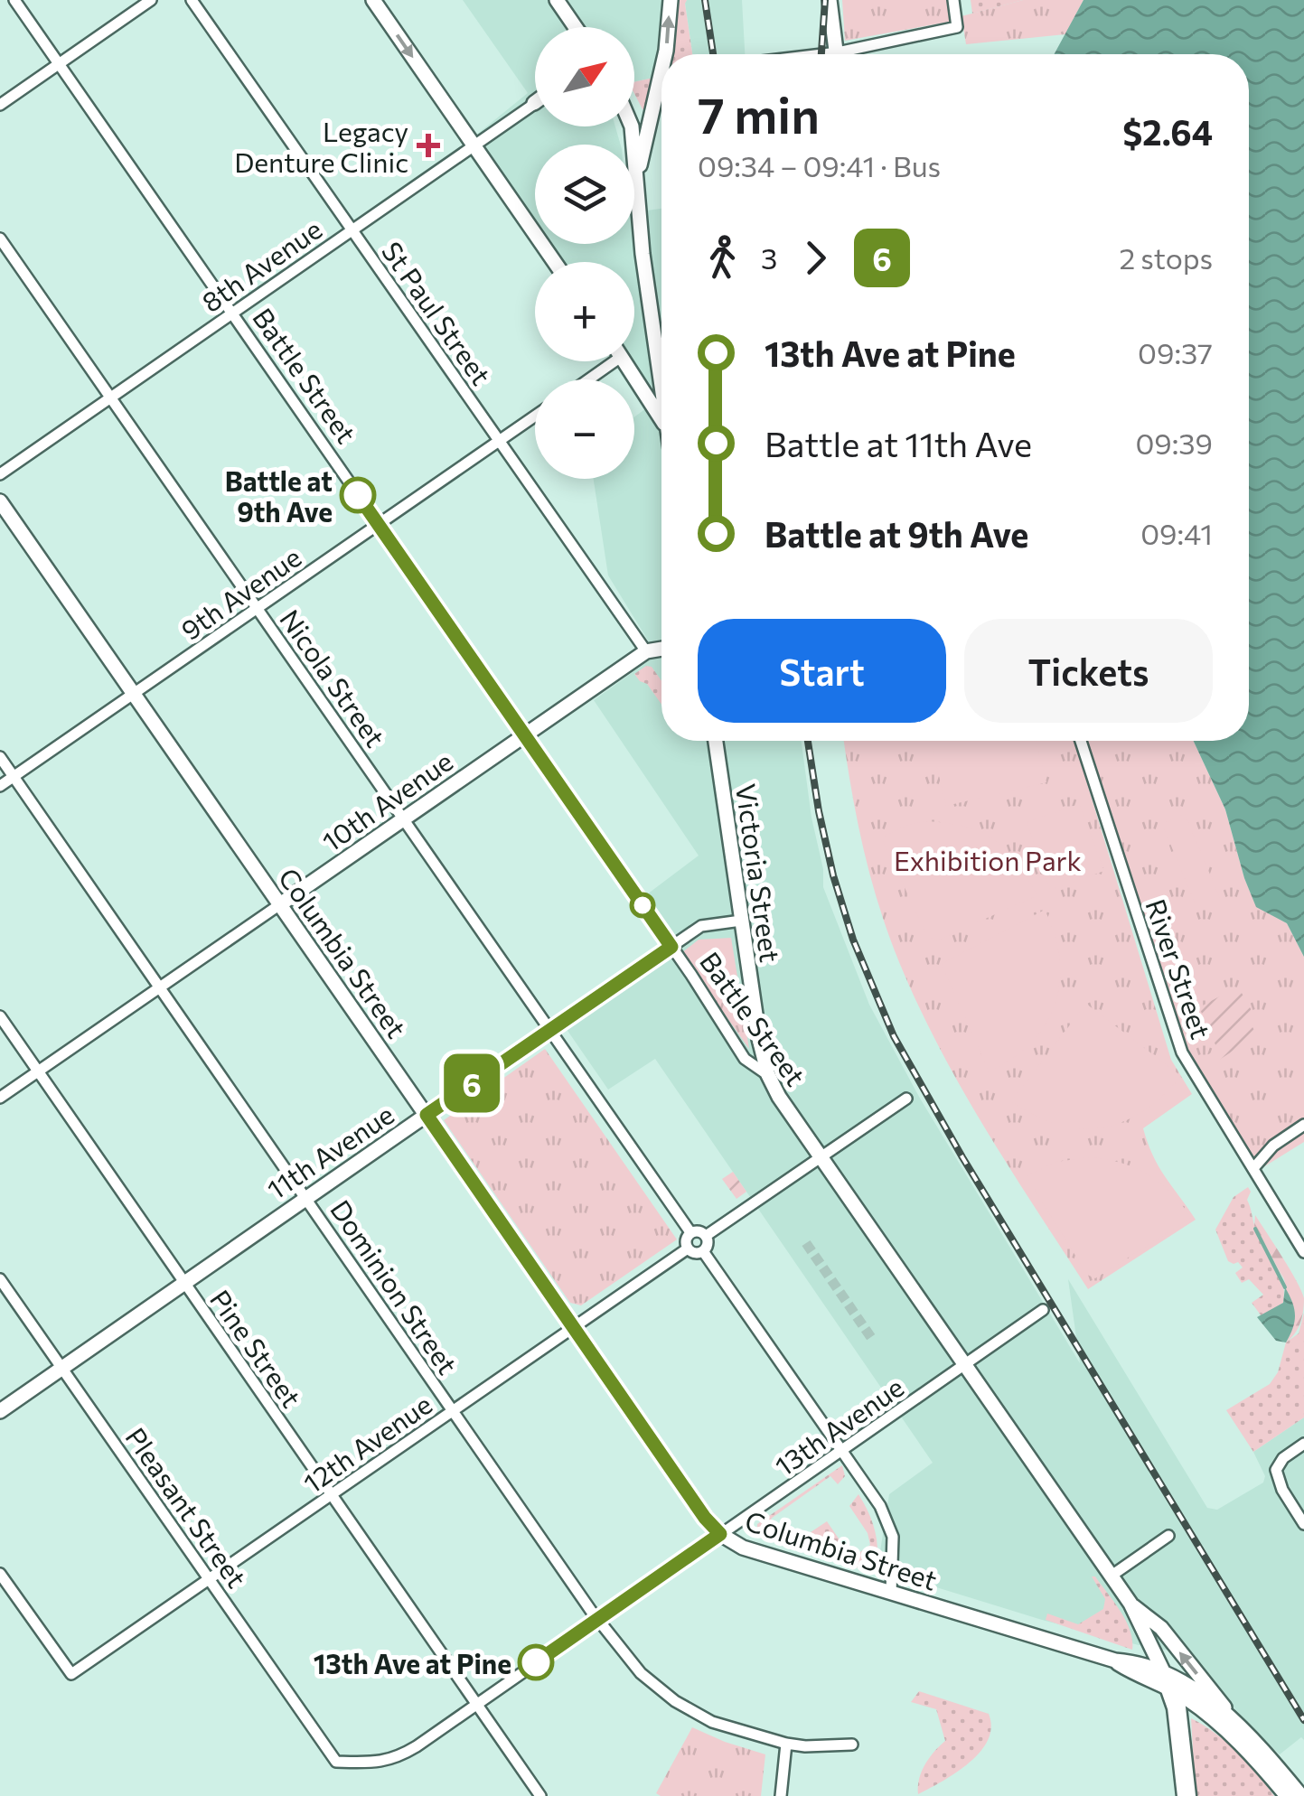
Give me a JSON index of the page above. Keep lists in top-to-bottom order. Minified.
{"streets":{"main road":["Battle Street","10th Avenue","Victoria Street","Columbia Street","11th Avenue"],"street":["8th Avenue","St Paul Street","9th Avenue","Nicola Street","River Street","Dominion Street","Pine Street","13th Avenue","12th Avenue","Pleasant Street"]},"crossings":[["8th Avenue","St Paul Street"],["8th Avenue","Battle Street"],["8th Avenue","Nicola Street"],["St Paul Street","9th Avenue"],["St Paul Street","10th Avenue"],["Battle Street","9th Avenue"],["Battle Street","10th Avenue"],["Battle Street","Victoria Street"],["Battle Street","Columbia Street"],["Battle Street","11th Avenue"],["Battle Street","13th Avenue"],["9th Avenue","Nicola Street"],["9th Avenue","Columbia Street"],["9th Avenue","Dominion Street"],["Nicola Street","10th Avenue"],["Nicola Street","11th Avenue"],["Nicola Street","12th Avenue"],["10th Avenue","Columbia Street"],["10th Avenue","Dominion Street"],["10th Avenue","Pine Street"],["Victoria Street","11th Avenue"],["Columbia Street","11th Avenue"],["Columbia Street","13th Avenue"],["Columbia Street","12th Avenue"],["11th Avenue","Dominion Street"],["11th Avenue","Pine Street"],["11th Avenue","Pleasant Street"],["Dominion Street","13th Avenue"],["Dominion Street","12th Avenue"],["Pine Street","13th Avenue"],["Pine Street","12th Avenue"],["13th Avenue","Pleasant Street"],["12th Avenue","Pleasant Street"]],"parks":["Exhibition Park"],"places":{"health":["Legacy Denture Clinic"],"other":["Battle at 9th Ave","13th Ave at Pine"]},"lines":["bus line 6"],"north":"top right","page":{"on_map":"6","map_buttons":["+","−"],"heading":["7 min","09:34 – 09:41 · Bus","$2.64"],"legs":["3","6","2 stops"],"list":[{"name":"13th Ave at Pine","value":"09:37"},{"name":"Battle at 11th Ave","value":"09:39"},{"name":"Battle at 9th Ave","value":"09:41"}],"buttons":["Start","Tickets"]}}
